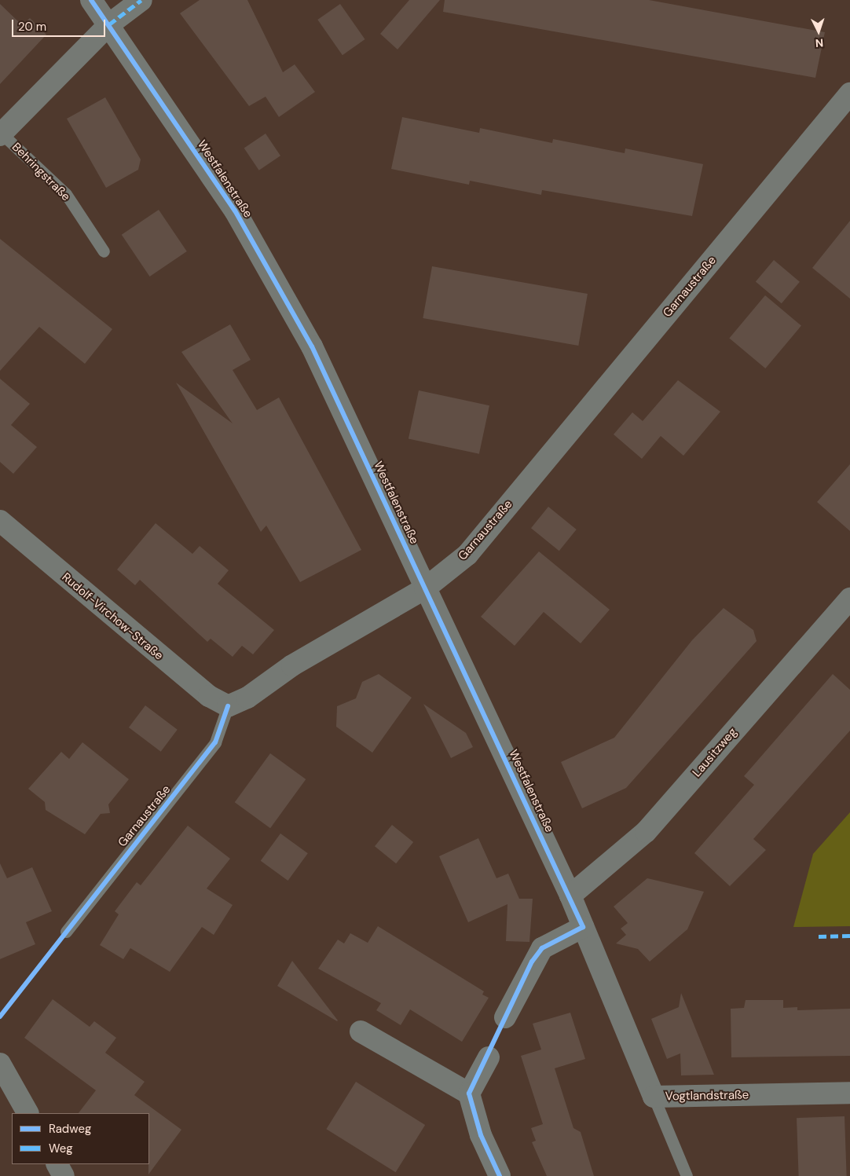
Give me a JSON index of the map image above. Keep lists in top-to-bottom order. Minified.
{"streets":{"street":["Behringstraße","Westfalenstraße","Garnaustraße","Rudolf-Virchow-Straße","Lausitzweg","Vogtlandstraße"]},"crossings":[["Behringstraße","Westfalenstraße"],["Westfalenstraße","Garnaustraße"],["Westfalenstraße","Lausitzweg"],["Westfalenstraße","Vogtlandstraße"],["Garnaustraße","Rudolf-Virchow-Straße"]],"legend":["Radweg","Weg"],"scale_bar":"20 m","north":"bottom"}
